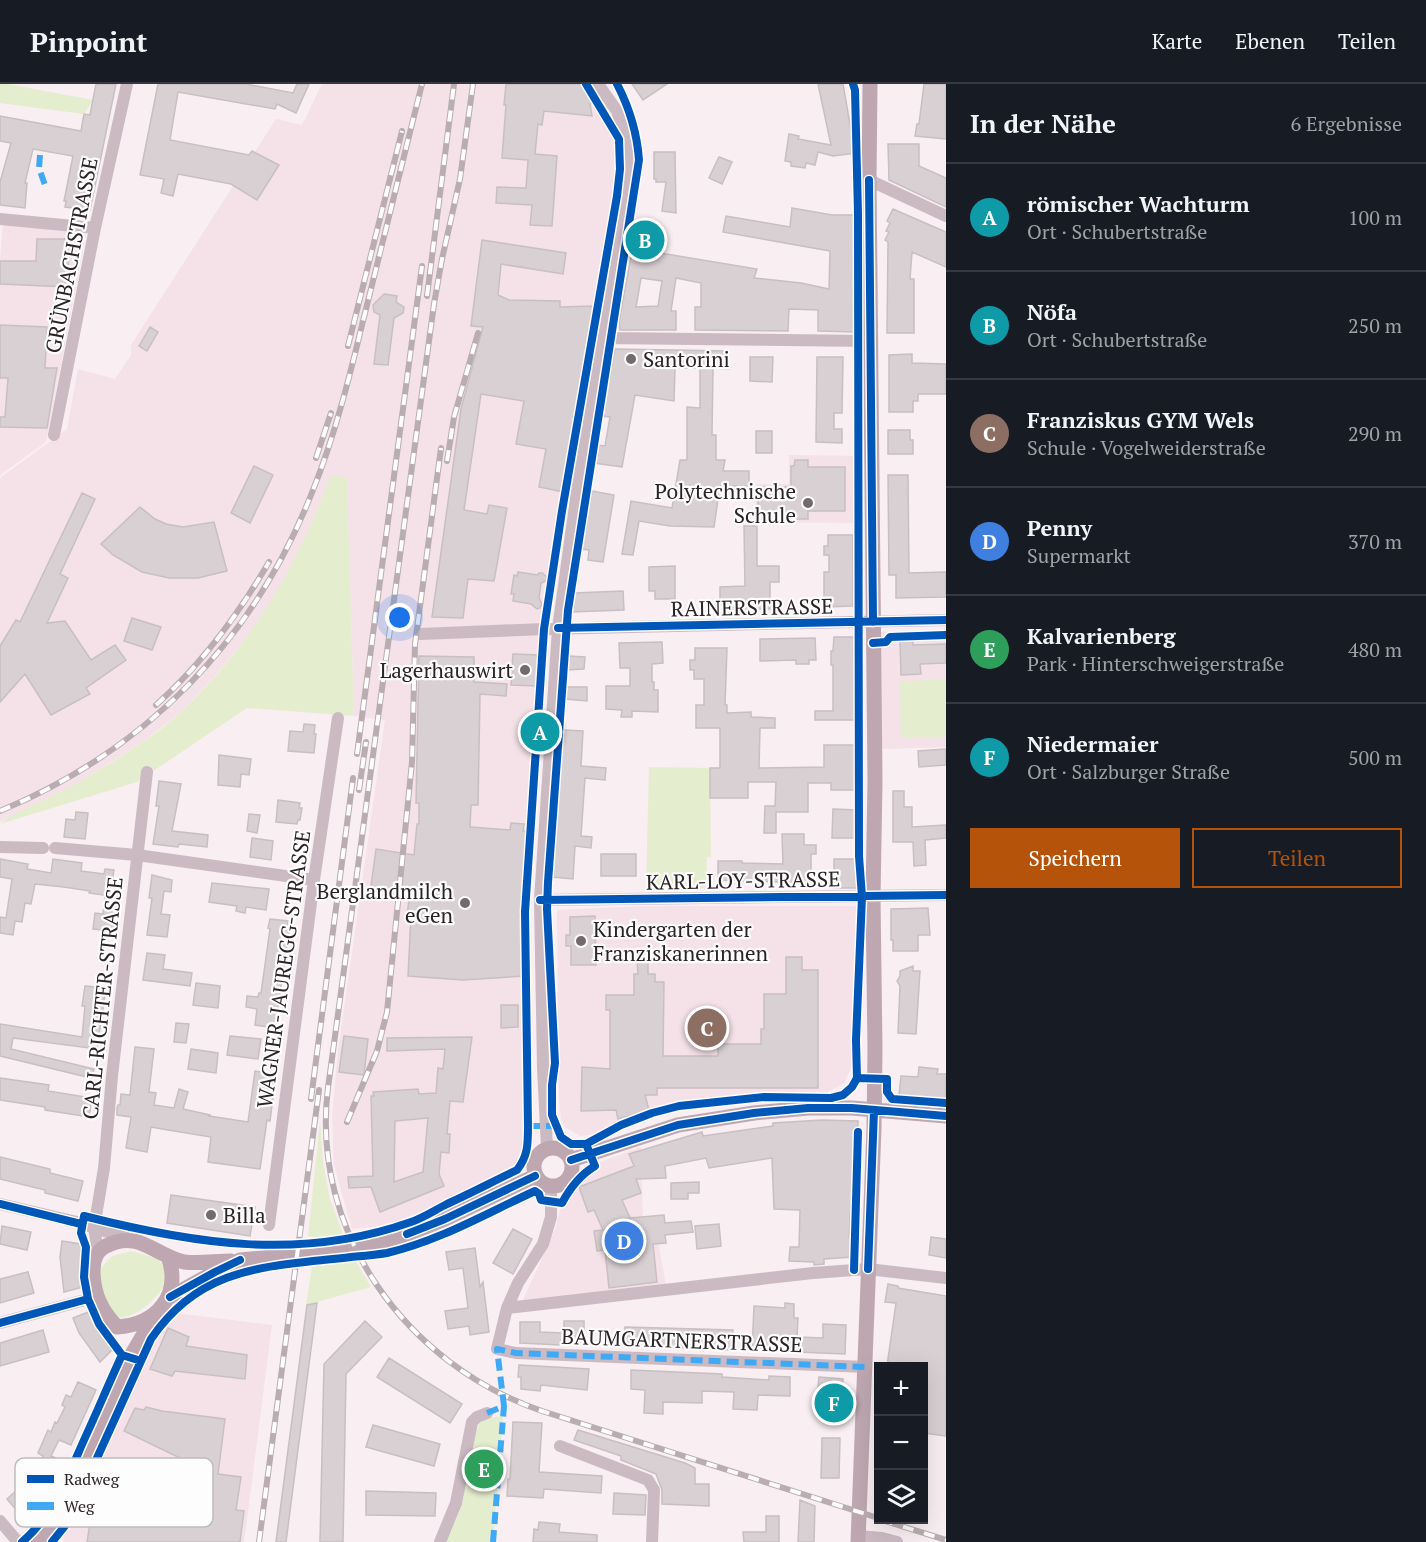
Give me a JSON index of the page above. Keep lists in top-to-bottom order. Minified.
{"streets":{"street":["GRÜNBACHSTRASSE","RAINERSTRASSE","KARL-LOY-STRASSE","WAGNER-JAUREGG-STRASSE","CARL-RICHTER-STRASSE","BAUMGARTNERSTRASSE"]},"places":["Santorini","Polytechnische Schule","Lagerhauswirt","Berglandmilch eGen","Kindergarten der Franziskanerinnen","Billa"],"legend":["Radweg","Weg"],"page":{"header":"Pinpoint","nav":["Karte","Ebenen","Teilen"],"heading":["In der Nähe","6 Ergebnisse"],"list":[{"mark":"A","name":"römischer Wachturm","note":"Ort · Schubertstraße","value":"100 m"},{"mark":"B","name":"Nöfa","note":"Ort · Schubertstraße","value":"250 m"},{"mark":"C","name":"Franziskus GYM Wels","note":"Schule · Vogelweiderstraße","value":"290 m"},{"mark":"D","name":"Penny","note":"Supermarkt","value":"370 m"},{"mark":"E","name":"Kalvarienberg","note":"Park · Hinterschweigerstraße","value":"480 m"},{"mark":"F","name":"Niedermaier","note":"Ort · Salzburger Straße","value":"500 m"}],"pins":["B","A","C","D","F","E"],"buttons":["Speichern","Teilen"],"map_buttons":["+","−"]}}
